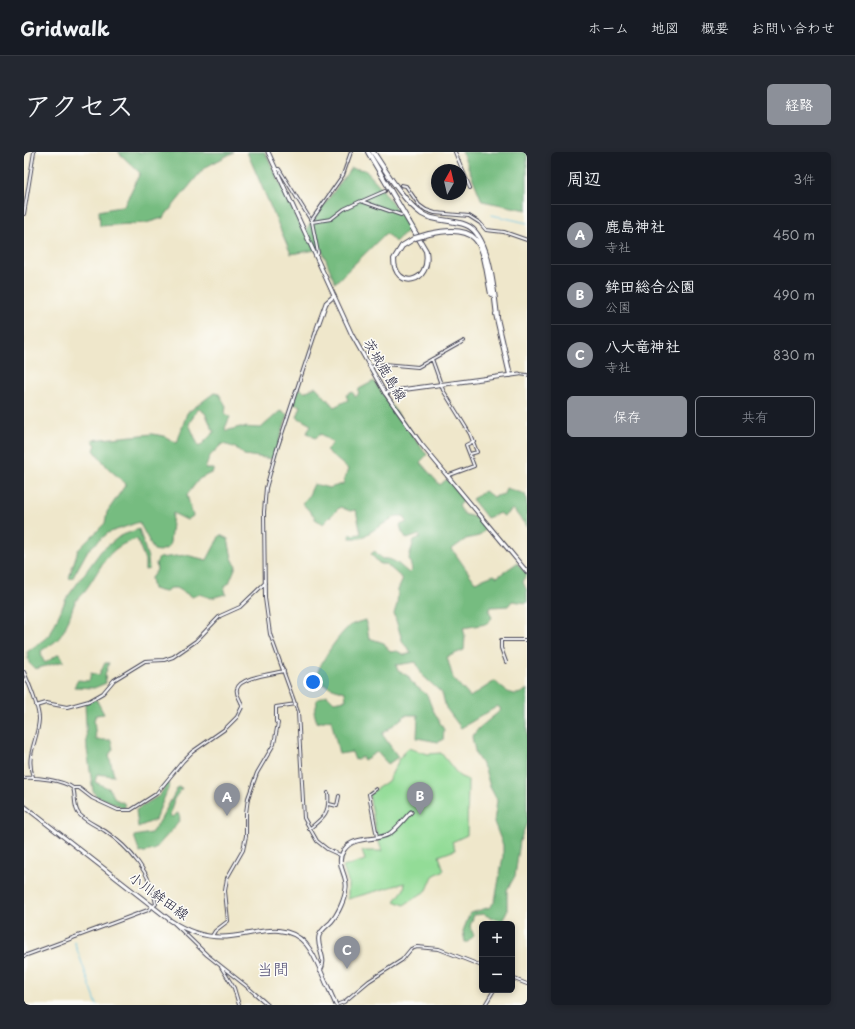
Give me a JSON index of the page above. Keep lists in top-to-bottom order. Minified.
{"streets":{"main road":["茨城鹿島線","小川鉾田線"]},"districts":["当間"],"north":"top","page":{"header":"Gridwalk","nav":["ホーム","地図","概要","お問い合わせ"],"title":"アクセス","buttons":["経路",["保存","共有"]],"heading":["周辺","3件"],"list":[{"mark":"A","name":"鹿島神社","note":"寺社","value":"450 m"},{"mark":"B","name":"鉾田総合公園","note":"公園","value":"490 m"},{"mark":"C","name":"八大竜神社","note":"寺社","value":"830 m"}],"pins":["B","A","C"],"map_buttons":["+","−"]}}
